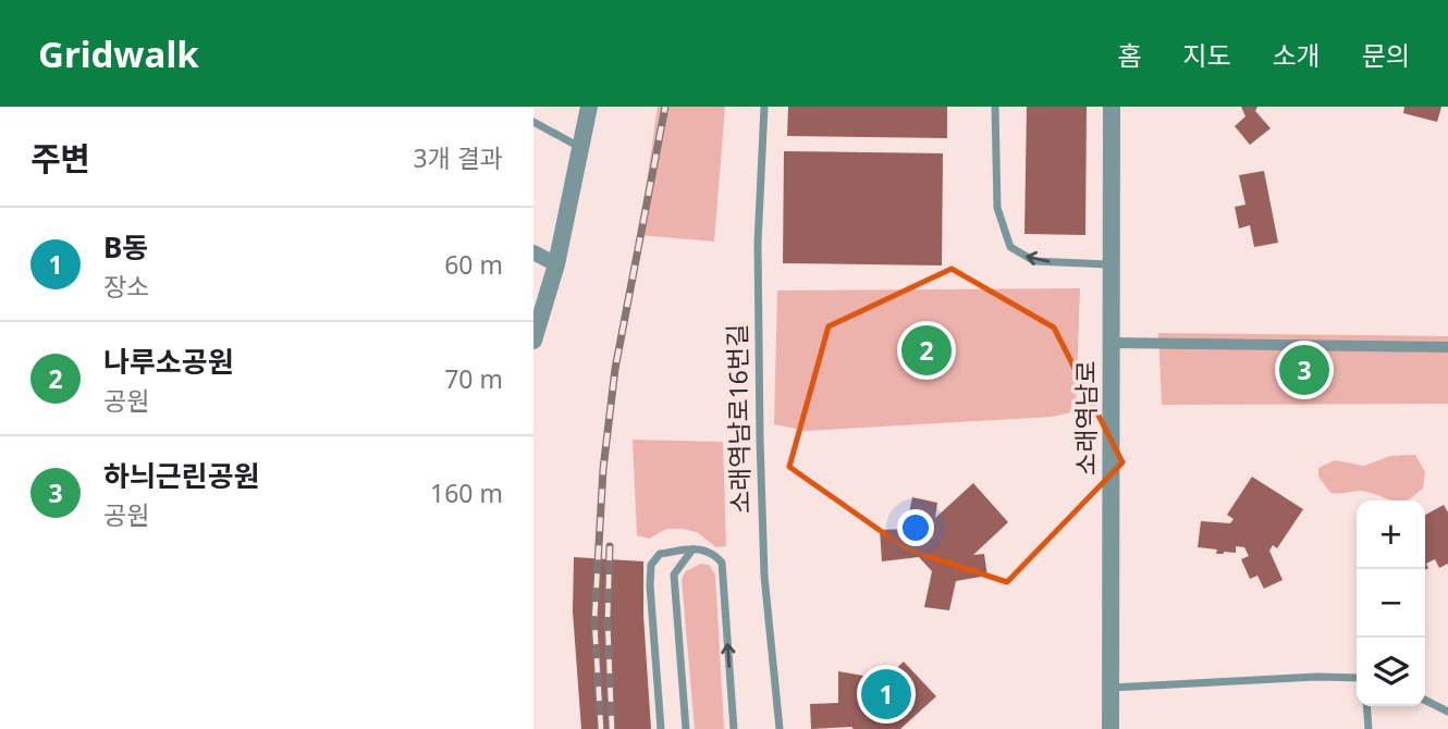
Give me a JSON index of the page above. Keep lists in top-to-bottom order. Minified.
{"streets":{"street":["소래역남로"],"lane":["소래역남로16번길"]},"page":{"header":"Gridwalk","nav":["홈","지도","소개","문의"],"heading":["주변","3개 결과"],"list":[{"mark":"1","name":"B동","note":"장소","value":"60 m"},{"mark":"2","name":"나루소공원","note":"공원","value":"70 m"},{"mark":"3","name":"하늬근린공원","note":"공원","value":"160 m"}],"pins":["2","3","1"],"map_buttons":["+","−"]}}
